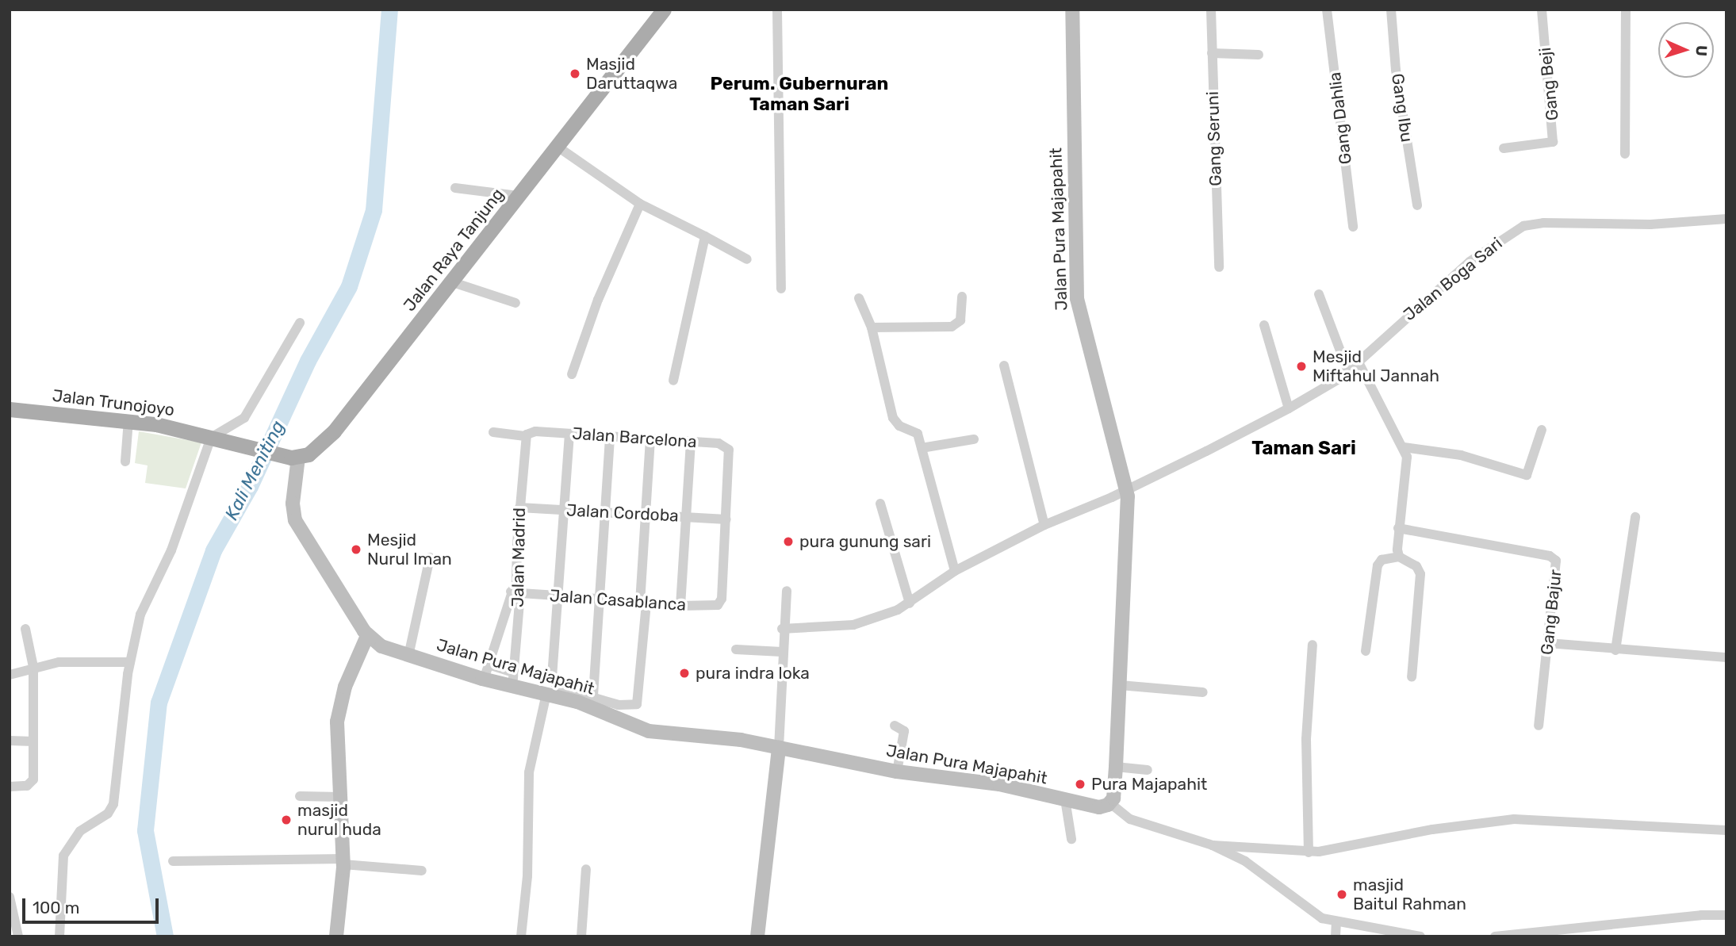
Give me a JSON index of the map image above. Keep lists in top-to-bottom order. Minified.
{"streets":{"main road":["Jalan Raya Tanjung","Jalan Trunojoyo"],"street":["Gang Beji","Gang Ibu","Gang Dahlia","Gang Seruni","Jalan Pura Majapahit","Jalan Boga Sari","Jalan Barcelona","Jalan Cordoba","Jalan Madrid","Jalan Casablanca","Gang Bajur"]},"crossings":[["Jalan Pura Majapahit","Jalan Raya Tanjung"],["Jalan Pura Majapahit","Jalan Boga Sari"],["Jalan Pura Majapahit","Jalan Trunojoyo"],["Jalan Pura Majapahit","Jalan Madrid"],["Jalan Raya Tanjung","Jalan Trunojoyo"],["Jalan Barcelona","Jalan Cordoba"],["Jalan Barcelona","Jalan Madrid"],["Jalan Barcelona","Jalan Casablanca"],["Jalan Cordoba","Jalan Madrid"],["Jalan Cordoba","Jalan Casablanca"],["Jalan Madrid","Jalan Casablanca"]],"districts":["Perum. Gubernuran Taman Sari","Taman Sari"],"water":["Kali Meniting"],"places":["Masjid Daruttaqwa","Mesjid Miftahul Jannah","pura gunung sari","Mesjid Nurul Iman","pura indra loka","Pura Majapahit","masjid nurul huda","masjid Baitul Rahman"],"scale_bar":"100 m","north":"right"}
